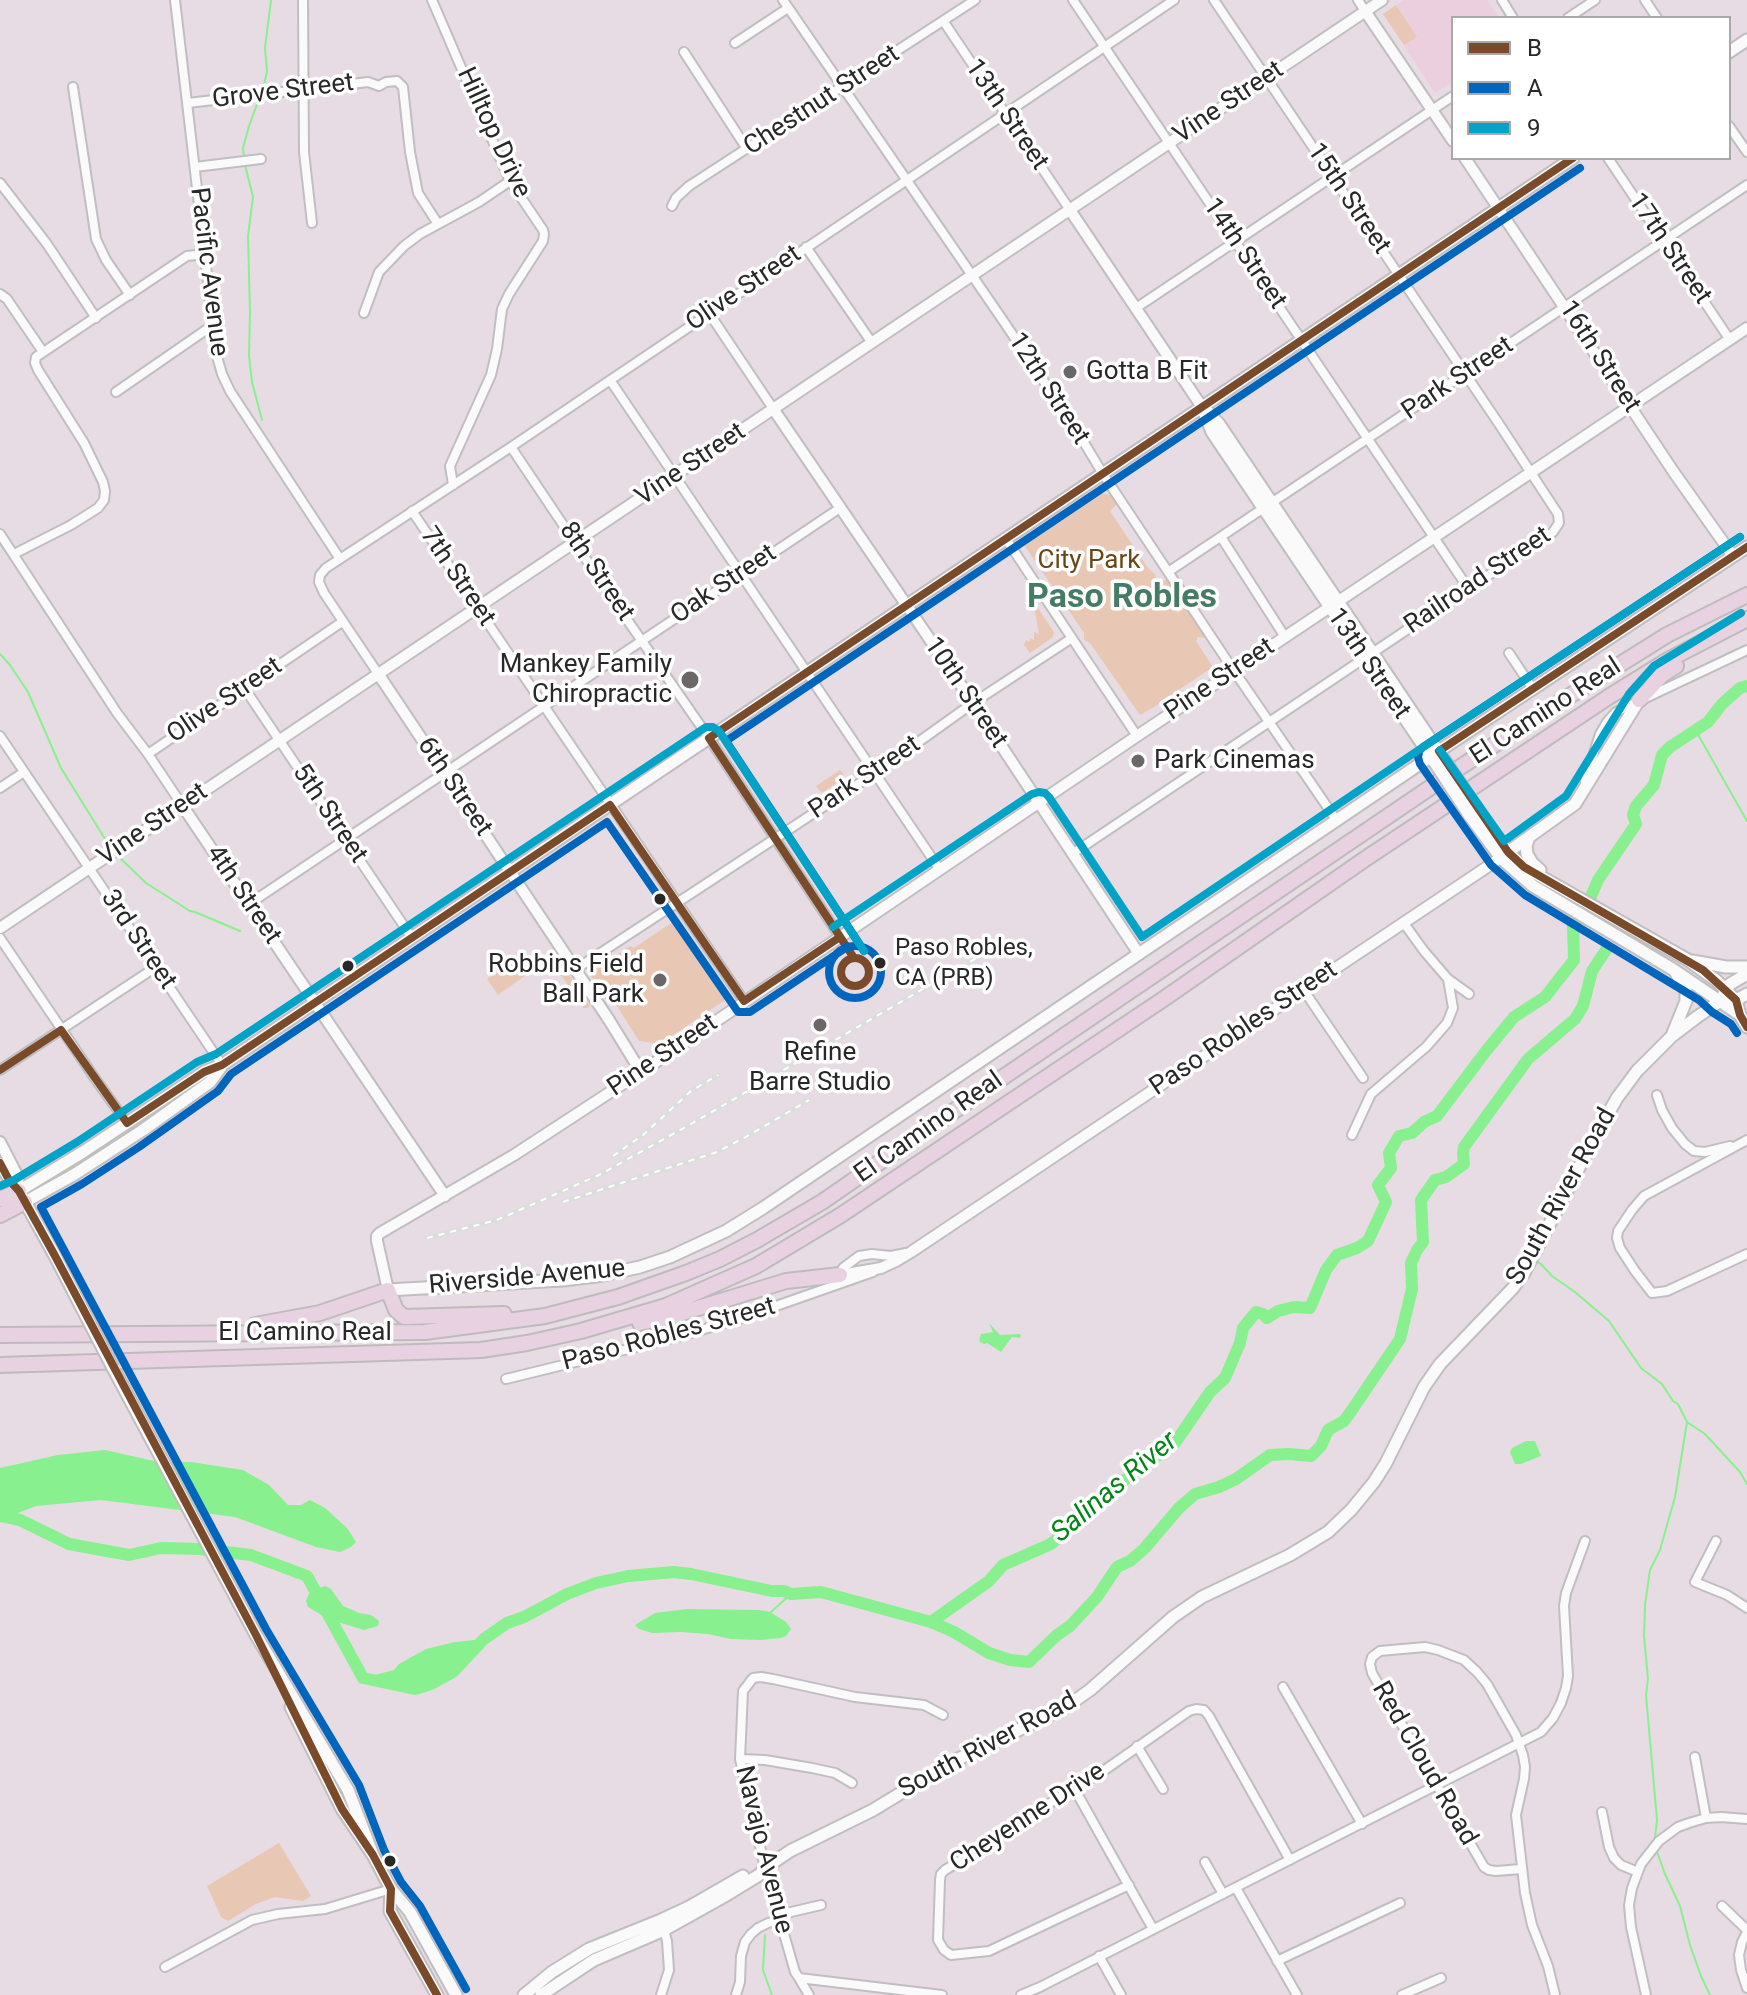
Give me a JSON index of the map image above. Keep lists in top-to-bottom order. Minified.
{"streets":{"highway":["El Camino Real"],"main road":["13th Street","Paso Robles Street","South River Road","Riverside Avenue"],"street":["Grove Street","Chestnut Street","Vine Street","Hilltop Drive","15th Street","17th Street","14th Street","Pacific Avenue","Olive Street","16th Street","Park Street","12th Street","8th Street","7th Street","Railroad Street","Oak Street","Pine Street","10th Street","6th Street","5th Street","4th Street","3rd Street","Red Cloud Road","Cheyenne Drive","Navajo Avenue"]},"crossings":[["Grove Street","Pacific Avenue"],["Chestnut Street","13th Street"],["Chestnut Street","12th Street"],["Vine Street","13th Street"],["Vine Street","15th Street"],["Vine Street","14th Street"],["Vine Street","12th Street"],["Vine Street","8th Street"],["Vine Street","7th Street"],["Vine Street","10th Street"],["Vine Street","6th Street"],["Vine Street","5th Street"],["Vine Street","4th Street"],["Vine Street","3rd Street"],["13th Street","Olive Street"],["13th Street","Park Street"],["13th Street","Railroad Street"],["13th Street","Pine Street"],["13th Street","Paso Robles Street"],["13th Street","South River Road"],["13th Street","Riverside Avenue"],["Hilltop Drive","Olive Street"],["15th Street","Park Street"],["15th Street","Railroad Street"],["15th Street","Pine Street"],["17th Street","Park Street"],["17th Street","Pine Street"],["14th Street","Olive Street"],["14th Street","Park Street"],["14th Street","Railroad Street"],["14th Street","Pine Street"],["Pacific Avenue","Olive Street"],["Olive Street","12th Street"],["Olive Street","8th Street"],["Olive Street","7th Street"],["Olive Street","10th Street"],["Olive Street","6th Street"],["Olive Street","5th Street"],["Olive Street","4th Street"],["16th Street","Park Street"],["16th Street","Pine Street"],["16th Street","Riverside Avenue"],["Park Street","12th Street"],["Park Street","8th Street"],["Park Street","7th Street"],["Park Street","10th Street"],["Park Street","6th Street"],["12th Street","Railroad Street"],["12th Street","Pine Street"],["12th Street","Riverside Avenue"],["8th Street","Oak Street"],["8th Street","Pine Street"],["7th Street","Oak Street"],["7th Street","Pine Street"],["Railroad Street","10th Street"],["Oak Street","10th Street"],["Oak Street","6th Street"],["Oak Street","5th Street"],["Oak Street","4th Street"],["Pine Street","10th Street"],["Pine Street","6th Street"],["Pine Street","4th Street"],["Pine Street","Riverside Avenue"],["10th Street","Riverside Avenue"],["South River Road","Navajo Avenue"]],"districts":["Paso Robles"],"water":["Salinas River"],"parks":["City Park"],"places":["Gotta B Fit","Mankey Family Chiropractic","Park Cinemas","Paso Robles, CA (PRB)","Robbins Field Ball Park","Refine Barre Studio"],"lines":["transit line B","transit line A","transit line 9"],"legend":["B","A","9"]}
